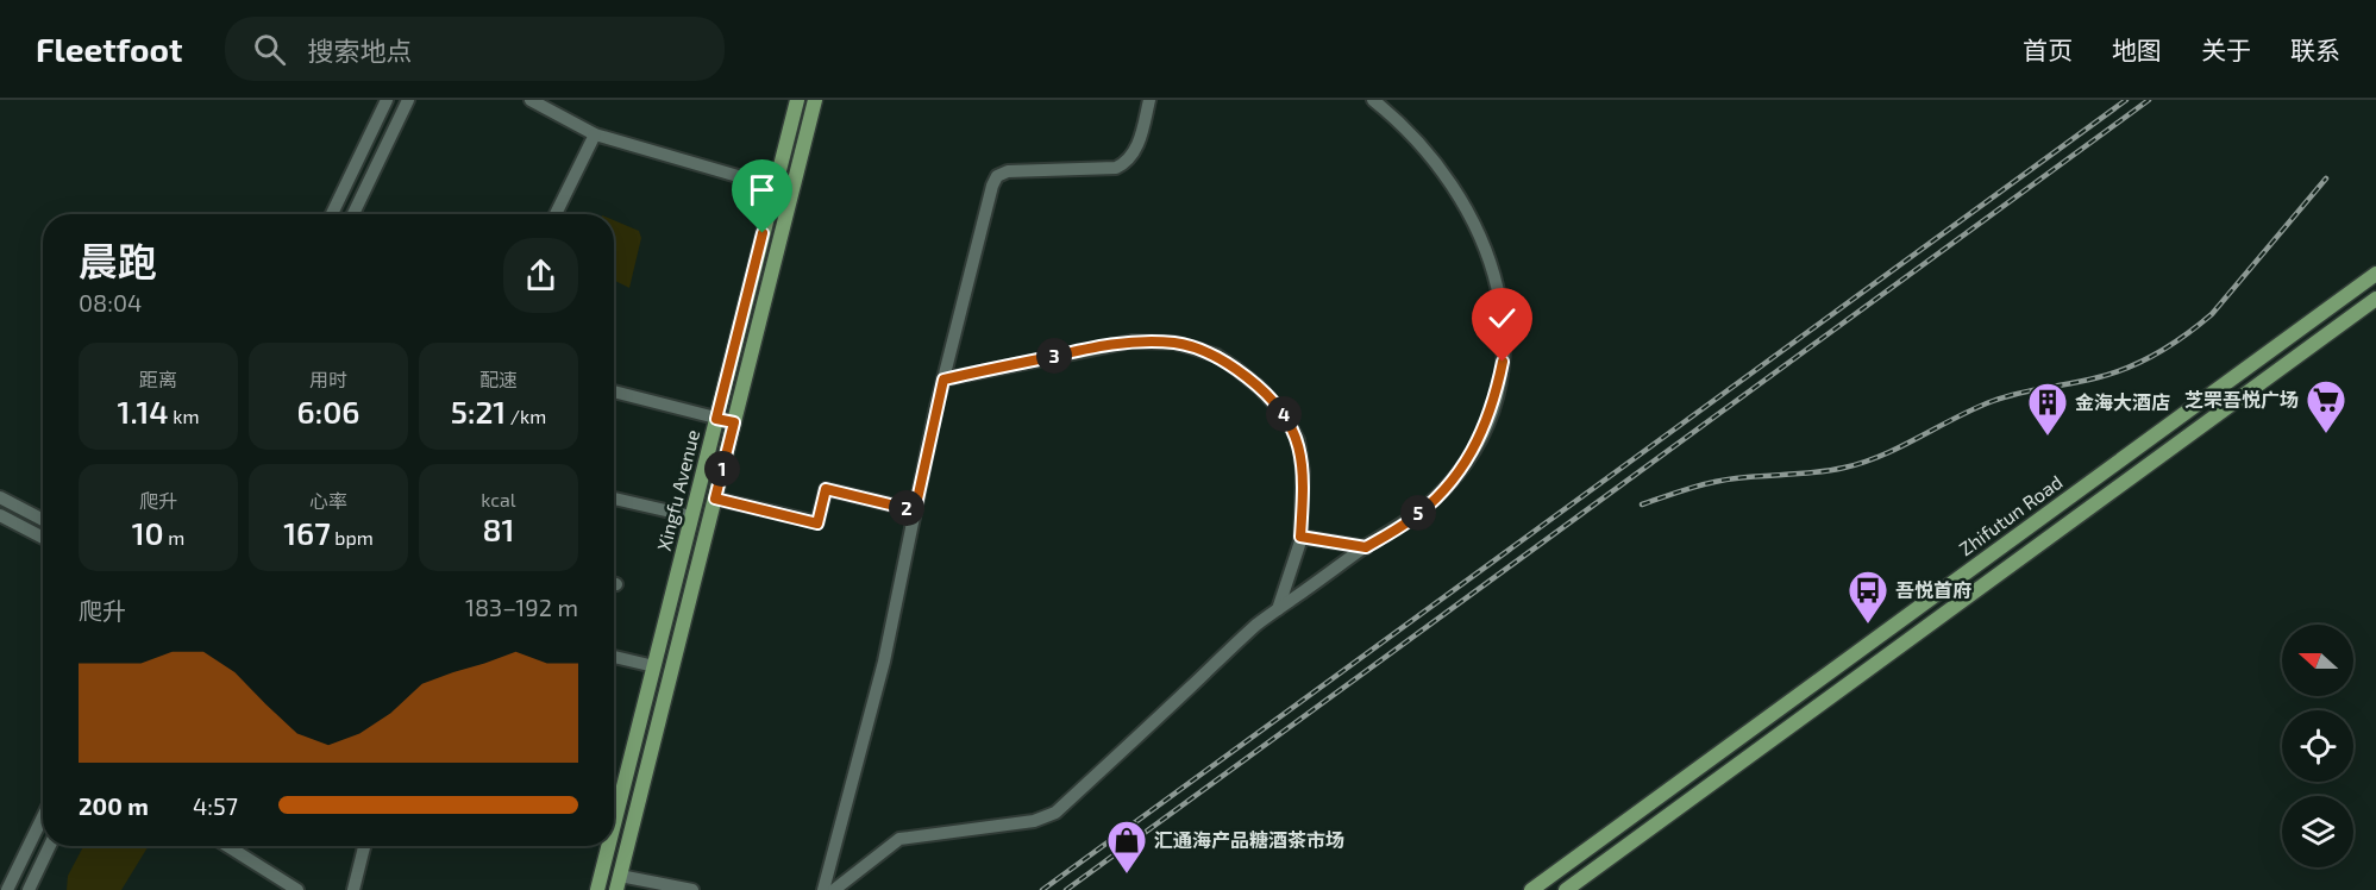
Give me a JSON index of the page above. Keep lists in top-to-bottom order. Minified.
{"streets":{"main road":["Xingfu Avenue","Zhifutun Road"]},"places":{"supermarket":["芝罘吾悦广场"],"building":["金海大酒店"],"bus stop":["吾悦首府"],"shop":["汇通海产品糖酒茶市场"]},"north":"left","page":{"header":"Fleetfoot","search":"搜索地点","nav":["首页","地图","关于","联系"],"heading":["晨跑","08:04"],"stats":[["距离","1.14 km"],["用时","6:06"],["配速","5:21 /km"],["爬升","10 m"],["心率","167 bpm"],["kcal","81"]],"pins":["3","4","1","2","5"],"chart":["爬升","183–192 m"],"list":[{"name":"200 m","note":"4:57"}]}}
